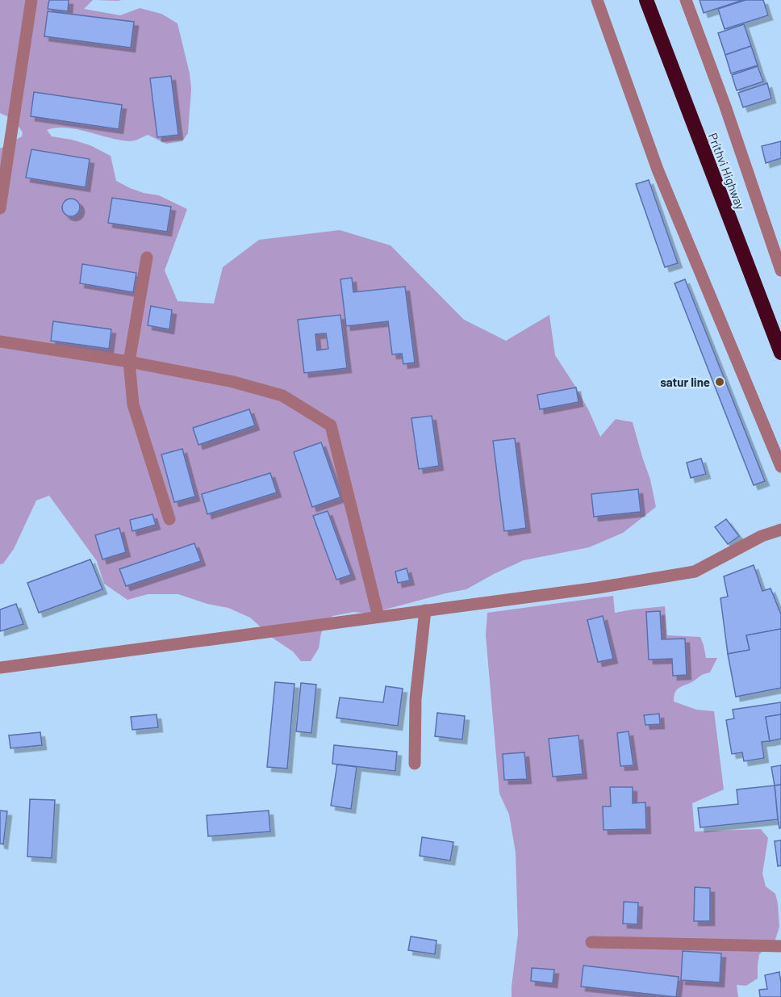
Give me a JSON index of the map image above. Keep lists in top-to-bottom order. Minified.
{"streets":{"highway":["Prithvi Highway"]},"places":["satur line"]}
